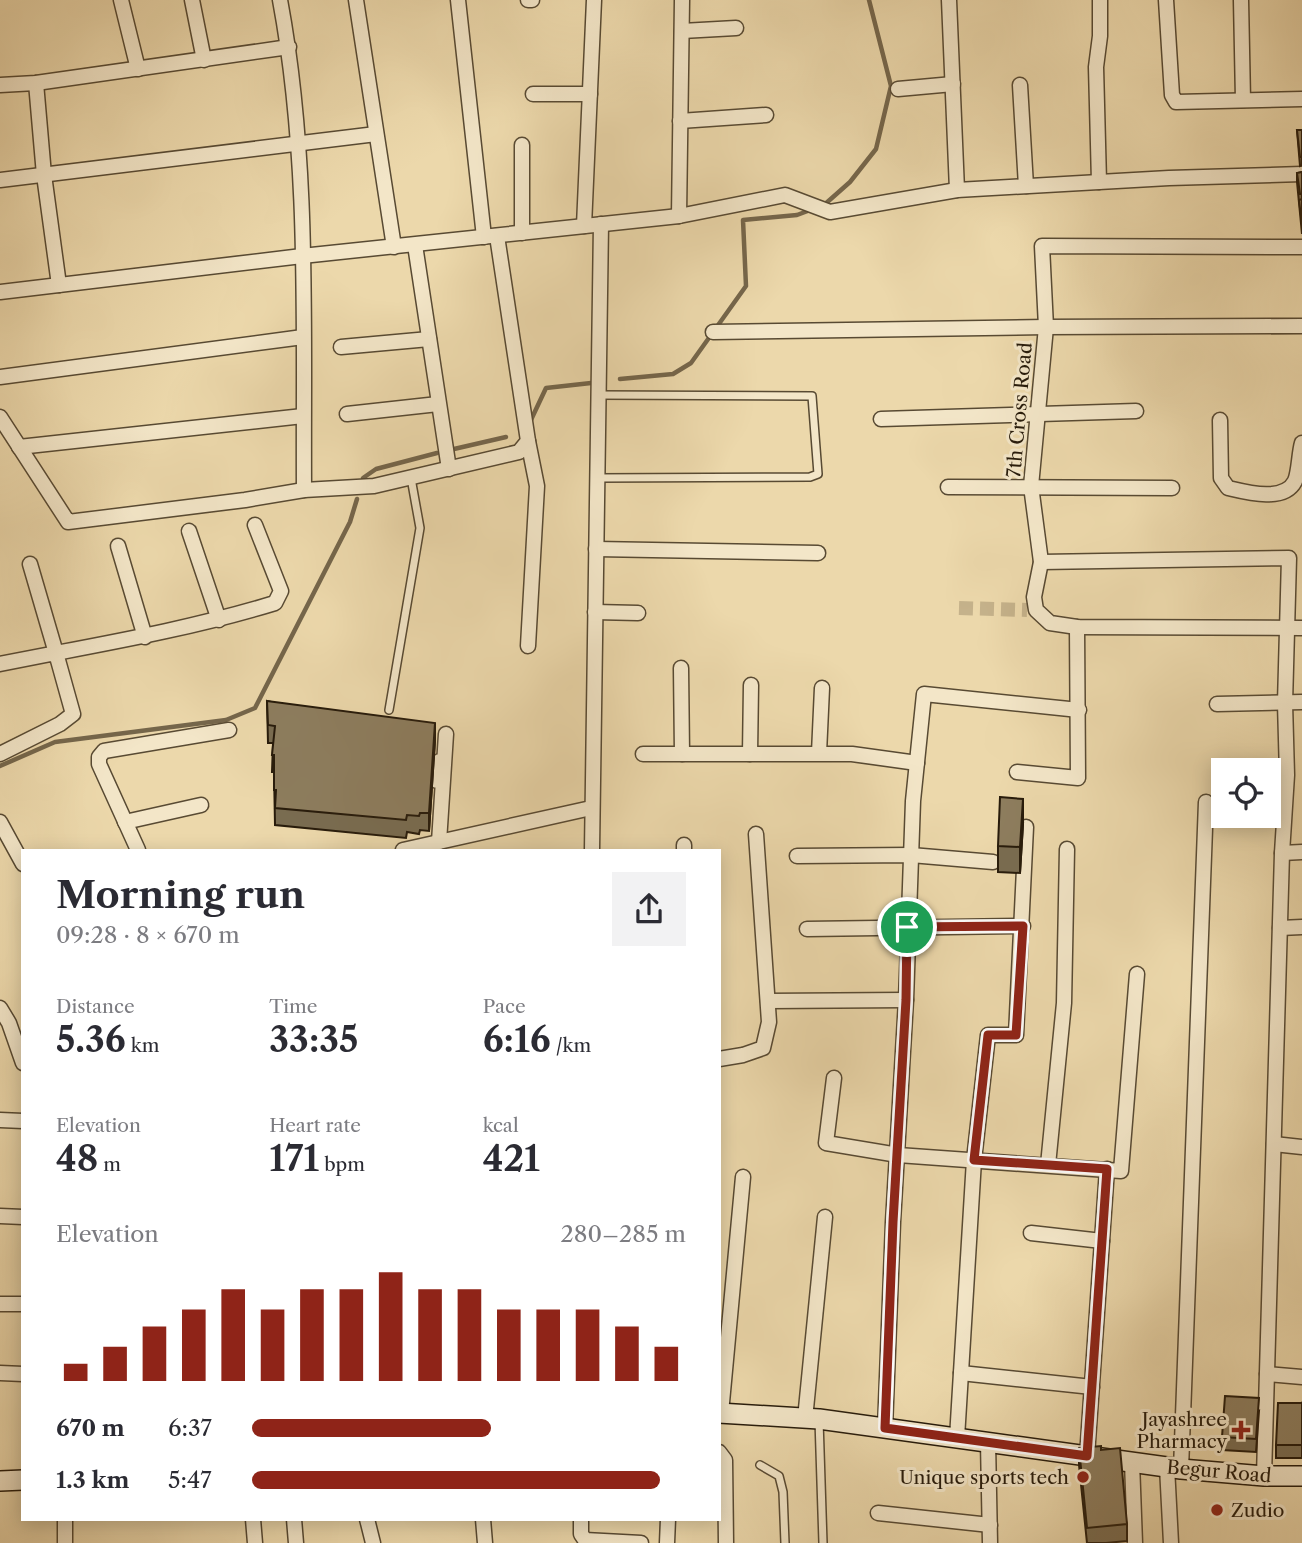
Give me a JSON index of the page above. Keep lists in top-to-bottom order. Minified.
{"streets":{"main road":["Begur Road"],"street":["7th Cross Road"]},"places":{"health":["Jayashree Pharmacy"],"other":["Unique sports tech","Zudio"]},"page":{"heading":["Morning run","09:28 · 8 × 670 m"],"stats":[["Distance","5.36 km"],["Time","33:35"],["Pace","6:16 /km"],["Elevation","48 m"],["Heart rate","171 bpm"],["kcal","421"]],"chart":["Elevation","280–285 m"],"list":[{"name":"670 m","note":"6:37"},{"name":"1.3 km","note":"5:47"}]}}
